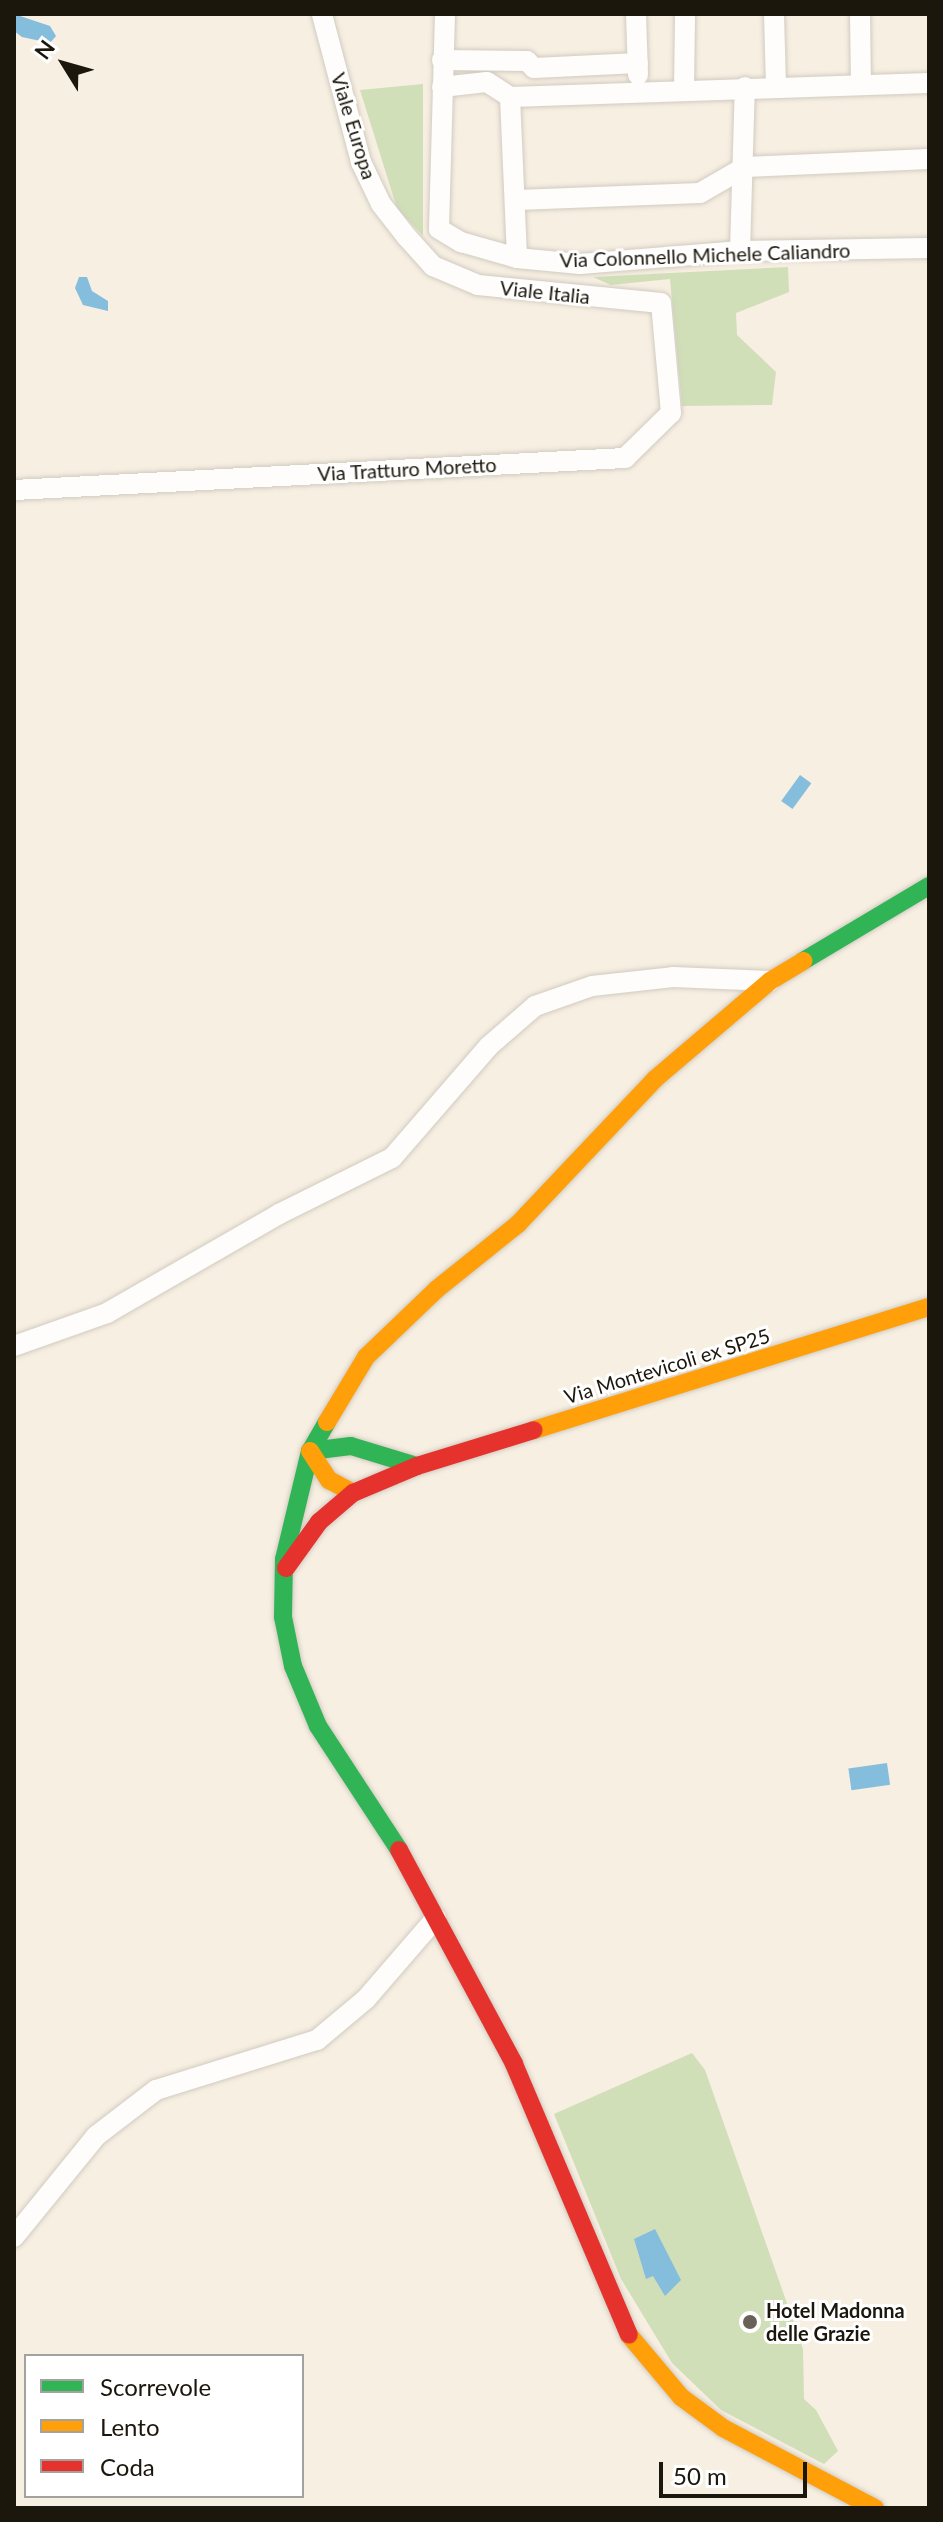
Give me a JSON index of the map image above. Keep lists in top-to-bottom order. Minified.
{"streets":{"street":["Viale Europa","Via Colonnello Michele Caliandro","Viale Italia","Via Tratturo Moretto","Via Montevicoli ex SP25"]},"crossings":[["Viale Europa","Viale Italia"],["Viale Italia","Via Tratturo Moretto"]],"places":["Hotel Madonna delle Grazie"],"legend":["Scorrevole","Lento","Coda"],"scale_bar":"50 m","north":"top left"}
